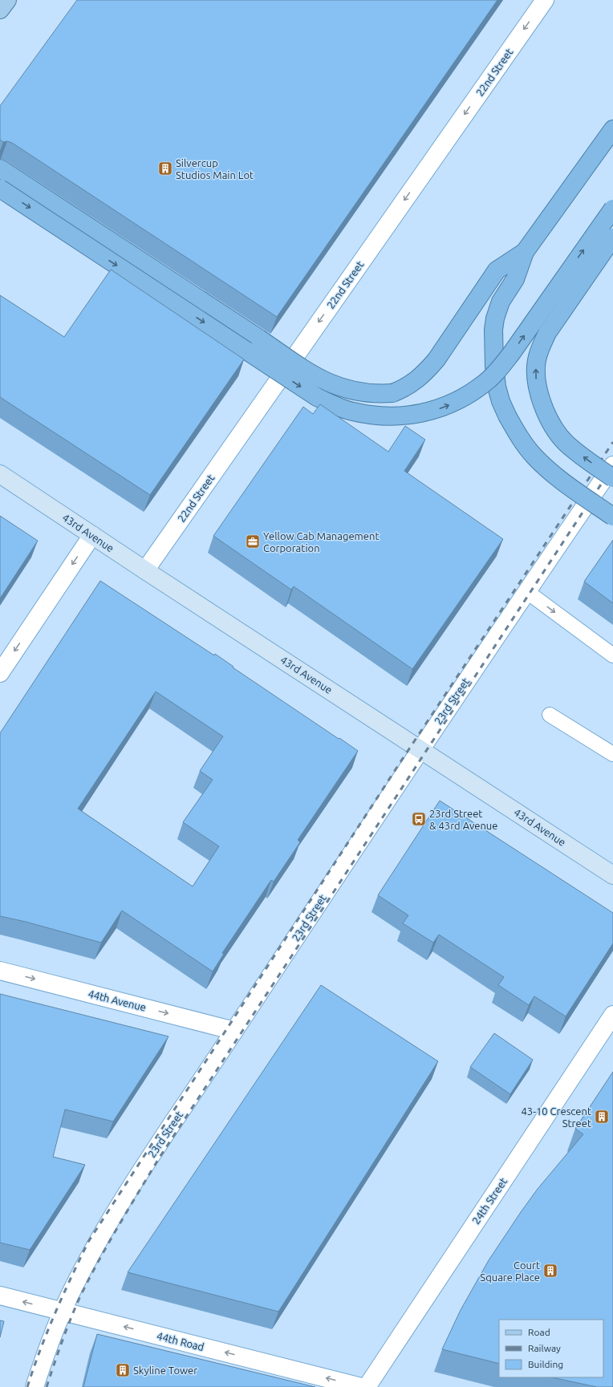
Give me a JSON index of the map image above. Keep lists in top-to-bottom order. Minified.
{"streets":{"main road":["43rd Avenue"],"street":["22nd Street","23rd Street","44th Avenue","24th Street","44th Road"]},"crossings":[["22nd Street","43rd Avenue"],["43rd Avenue","23rd Street"],["23rd Street","44th Avenue"],["23rd Street","44th Road"]],"one_way":["22nd Street","44th Avenue","44th Road"],"places":{"building":["Silvercup Studios Main Lot","43-10 Crescent Street","Court Square Place","Skyline Tower"],"office":["Yellow Cab Management Corporation"],"bus stop":["23rd Street & 43rd Avenue"]},"legend":["Road","Railway","Building"]}
